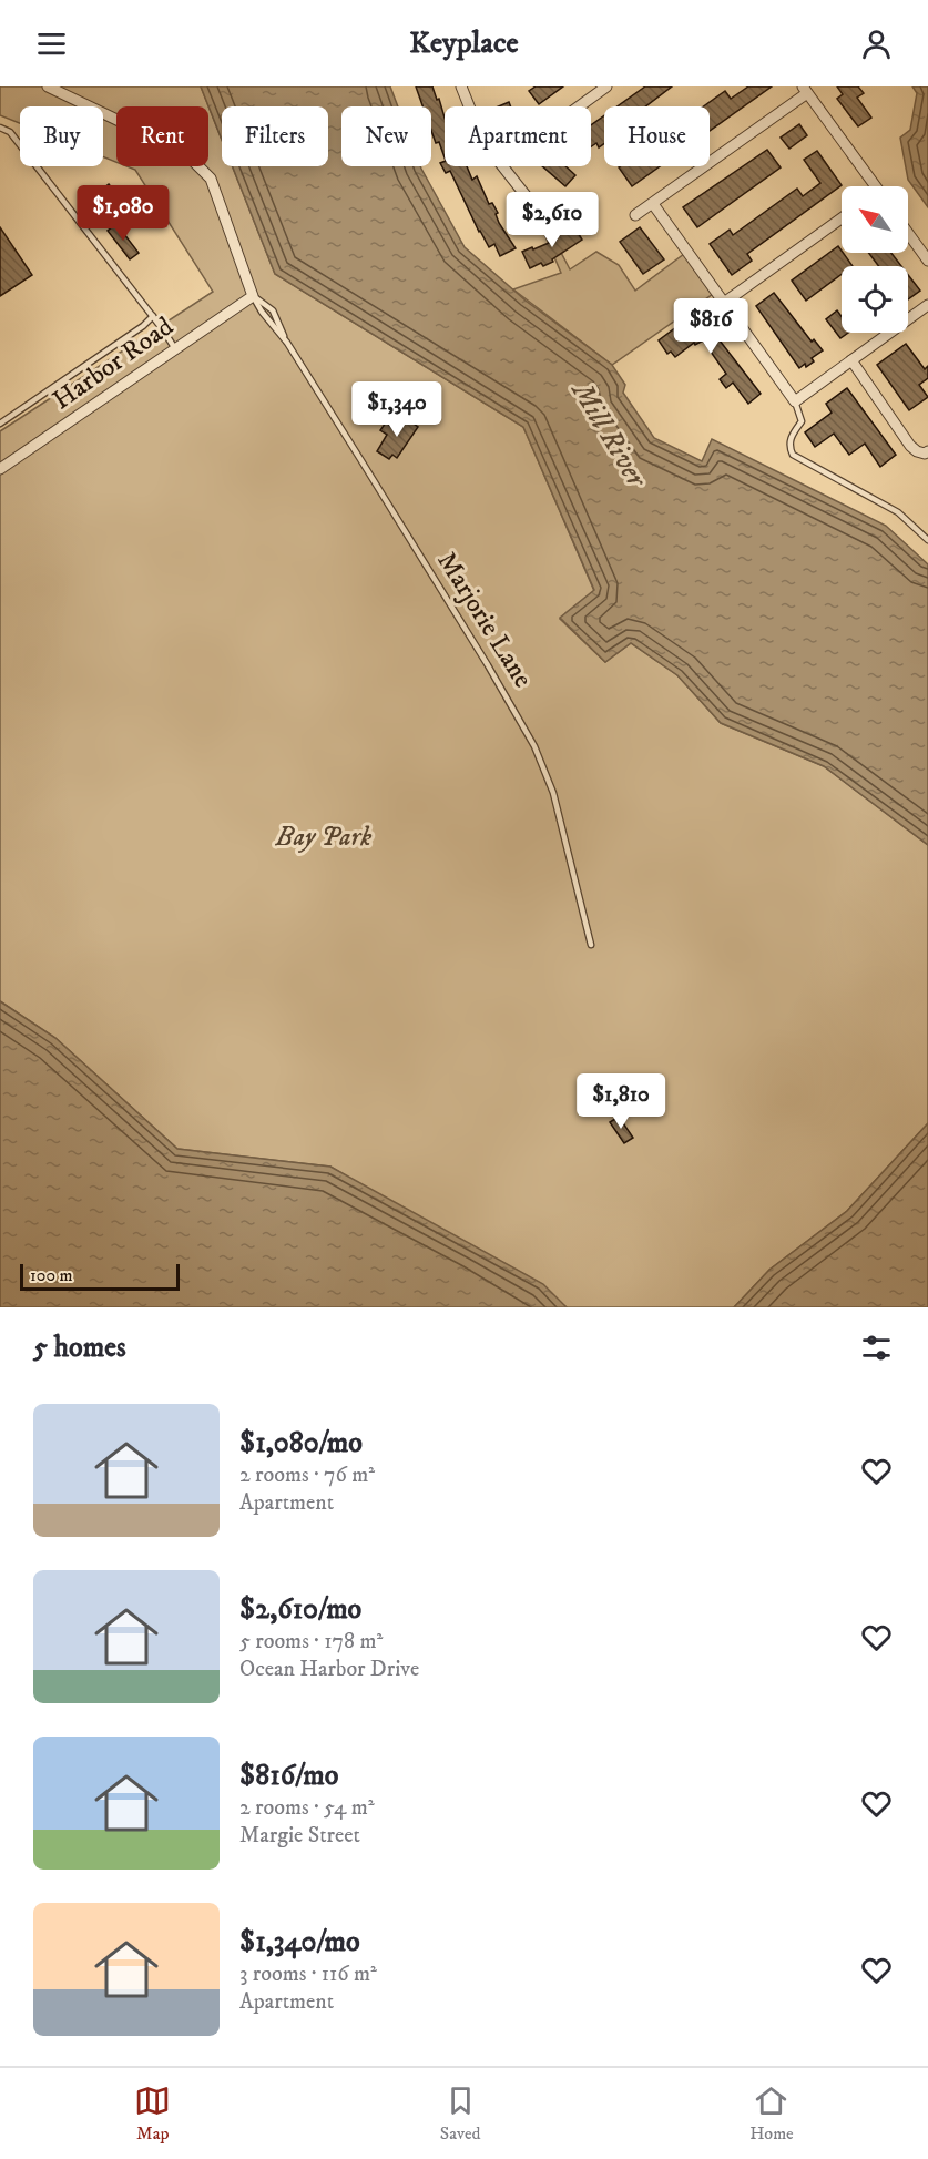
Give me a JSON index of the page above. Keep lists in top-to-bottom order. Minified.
{"streets":{"street":["Harbor Road","Marjorie Lane"]},"crossings":[["Harbor Road","Marjorie Lane"]],"water":["Mill River"],"parks":["Bay Park"],"scale_bar":"100 m","north":"top left","page":{"header":"Keyplace","chip":["Buy","Rent","Filters","New","Apartment","House"],"price":["$1,080","$2,610","$816","$1,340","$1,810"],"scale":"100 m","heading":"5 homes","list":[{"name":"$1,080/mo","note":"2 rooms · 76 m² · Apartment"},{"name":"$2,610/mo","note":"5 rooms · 178 m² · Ocean Harbor Drive"},{"name":"$816/mo","note":"2 rooms · 54 m² · Margie Street"},{"name":"$1,340/mo","note":"3 rooms · 116 m² · Apartment"}],"tabs":["Map","Saved","Home"]}}
